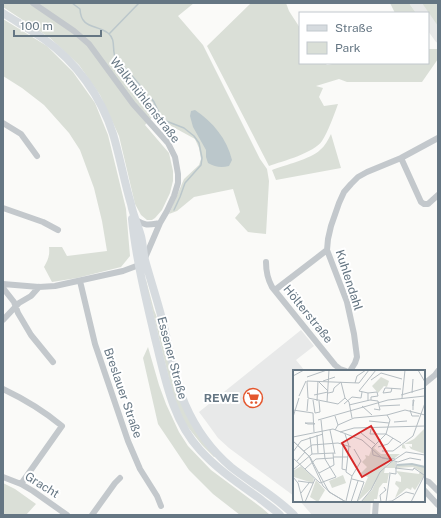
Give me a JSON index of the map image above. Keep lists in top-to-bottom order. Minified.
{"streets":{"main road":["Essener Straße"],"street":["Walkmühlenstraße","Kuhlendahl","Hölterstraße","Breslauer Straße","Gracht"]},"crossings":[["Walkmühlenstraße","Essener Straße"]],"places":{"supermarket":["REWE"]},"legend":["Straße","Park"],"scale_bar":"100 m"}
